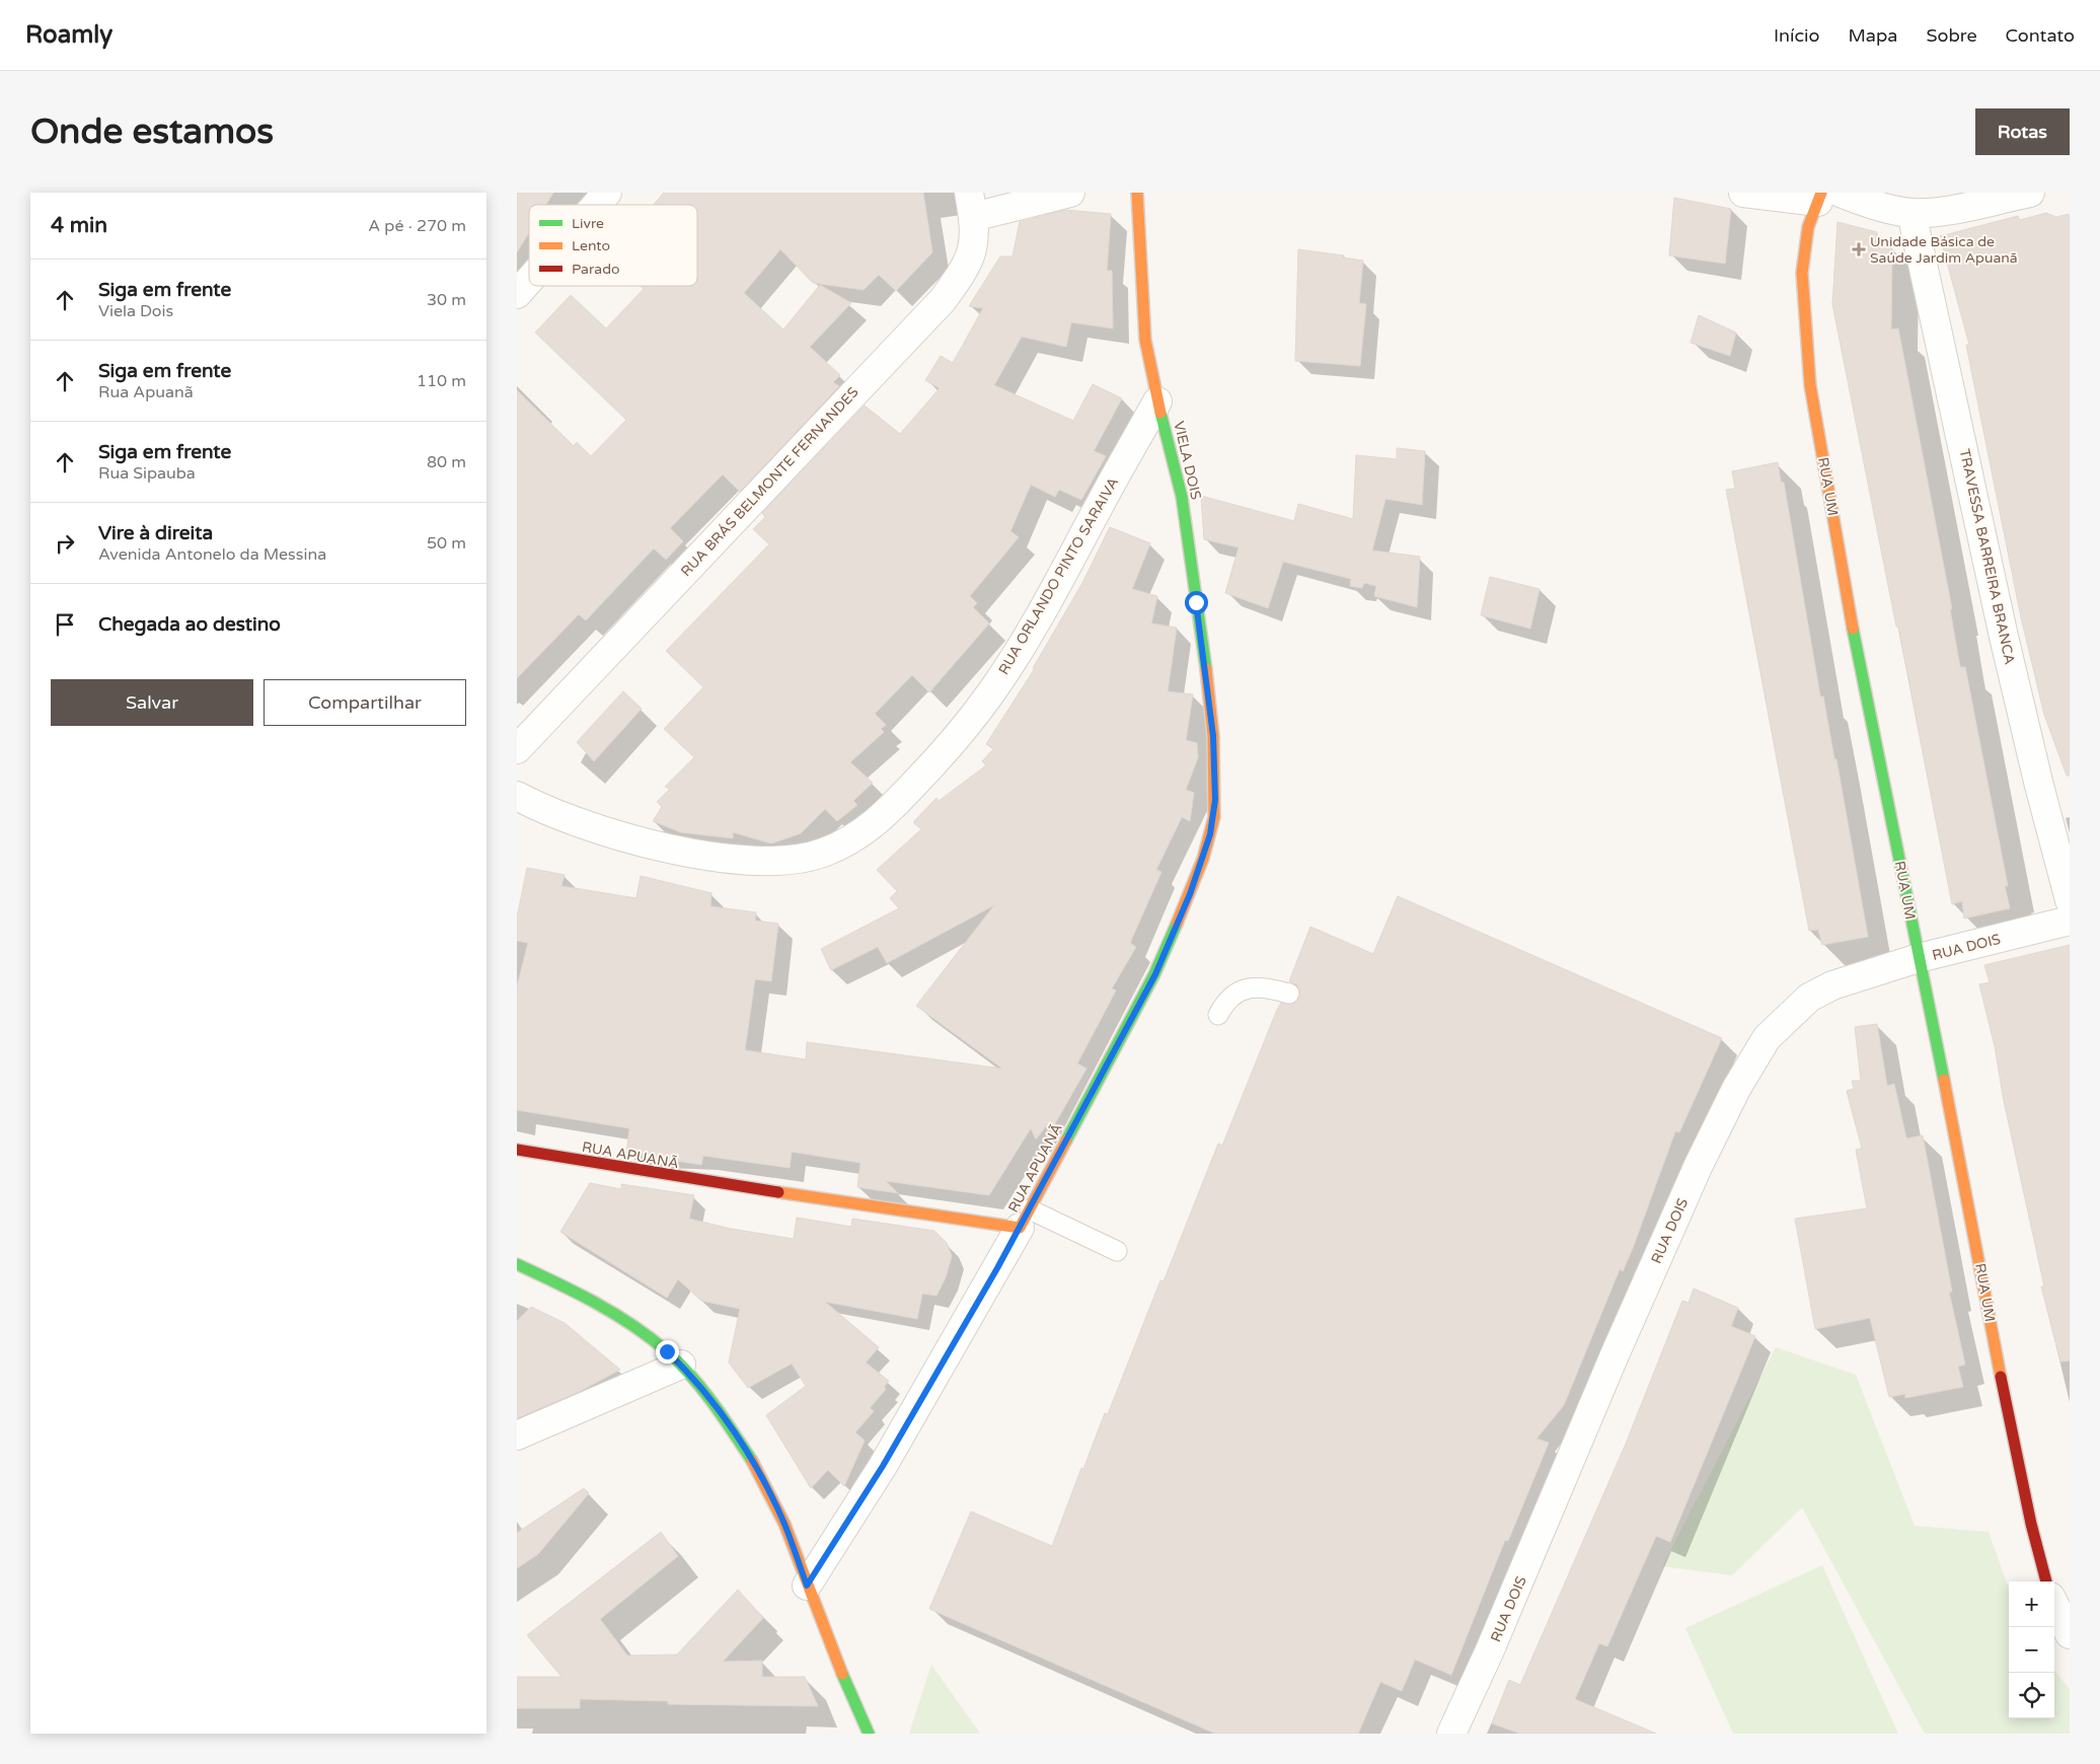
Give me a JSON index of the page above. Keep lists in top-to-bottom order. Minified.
{"streets":{"street":["VIELA DOIS","RUA BRÁS BELMONTE FERNANDES","RUA UM","TRAVESSA BARREIRA BRANCA","RUA ORLANDO PINTO SARAIVA","RUA DOIS","RUA APUANÃ"]},"crossings":[["VIELA DOIS","RUA ORLANDO PINTO SARAIVA"],["VIELA DOIS","RUA APUANÃ"],["RUA UM","RUA DOIS"]],"places":{"health":["Unidade Básica de Saúde Jardim Apuanã"]},"legend":["Livre","Lento","Parado"],"page":{"header":"Roamly","nav":["Início","Mapa","Sobre","Contato"],"buttons":["Rotas",["Salvar","Compartilhar"]],"title":"Onde estamos","heading":["4 min","A pé · 270 m"],"list":[["Siga em frente","Viela Dois","30 m"],["Siga em frente","Rua Apuanã","110 m"],["Siga em frente","Rua Sipauba","80 m"],["Vire à direita","Avenida Antonelo da Messina","50 m"],"Chegada ao destino"],"map_buttons":["+","−"]}}
